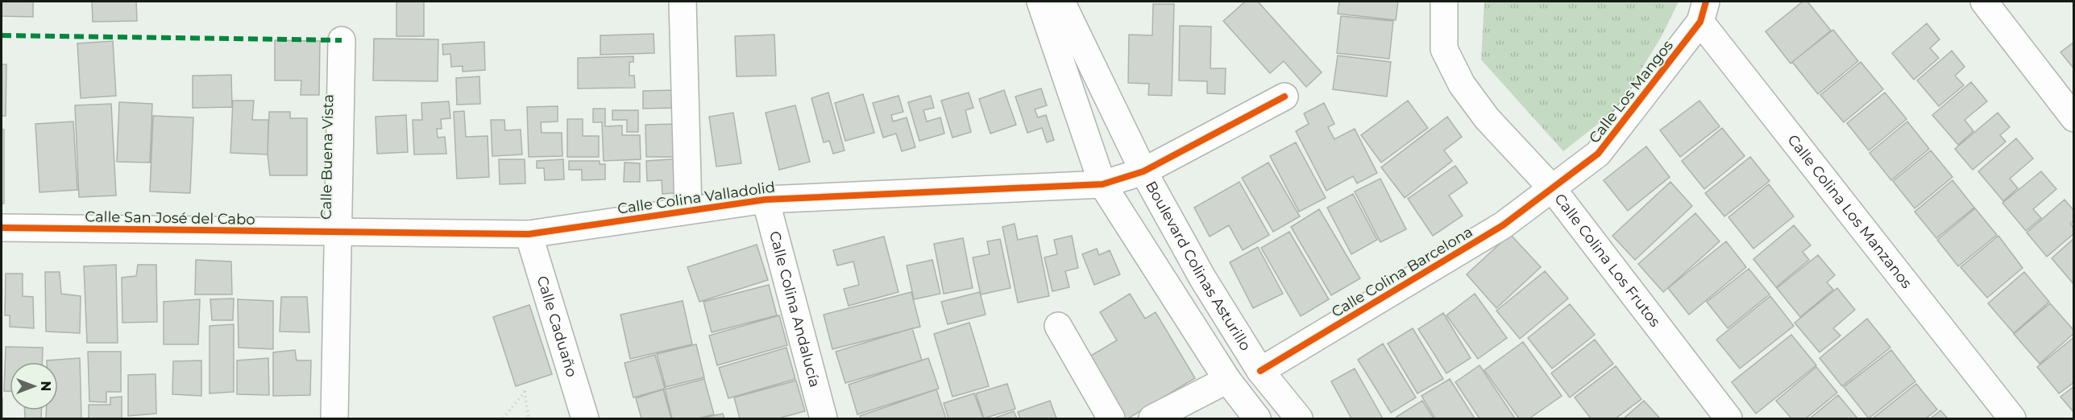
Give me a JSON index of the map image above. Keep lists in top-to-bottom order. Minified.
{"streets":{"street":["Calle Los Mangos","Calle Buena Vista","Calle Colina Valladolid","Calle Colina Los Manzanos","Calle San José del Cabo","Calle Colina Los Frutos","Boulevard Colinas Asturillo","Calle Colina Barcelona","Calle Colina Andalucía","Calle Caduaño"]},"crossings":[["Calle Los Mangos","Calle Colina Los Manzanos"],["Calle Los Mangos","Calle Colina Los Frutos"],["Calle Los Mangos","Calle Colina Barcelona"],["Calle Buena Vista","Calle Colina Valladolid"],["Calle Buena Vista","Calle San José del Cabo"],["Calle Colina Valladolid","Calle San José del Cabo"],["Calle Colina Valladolid","Boulevard Colinas Asturillo"],["Calle Colina Valladolid","Calle Colina Andalucía"],["Calle Colina Valladolid","Calle Caduaño"],["Calle Colina Los Frutos","Calle Colina Barcelona"],["Boulevard Colinas Asturillo","Calle Colina Barcelona"]],"north":"right"}
